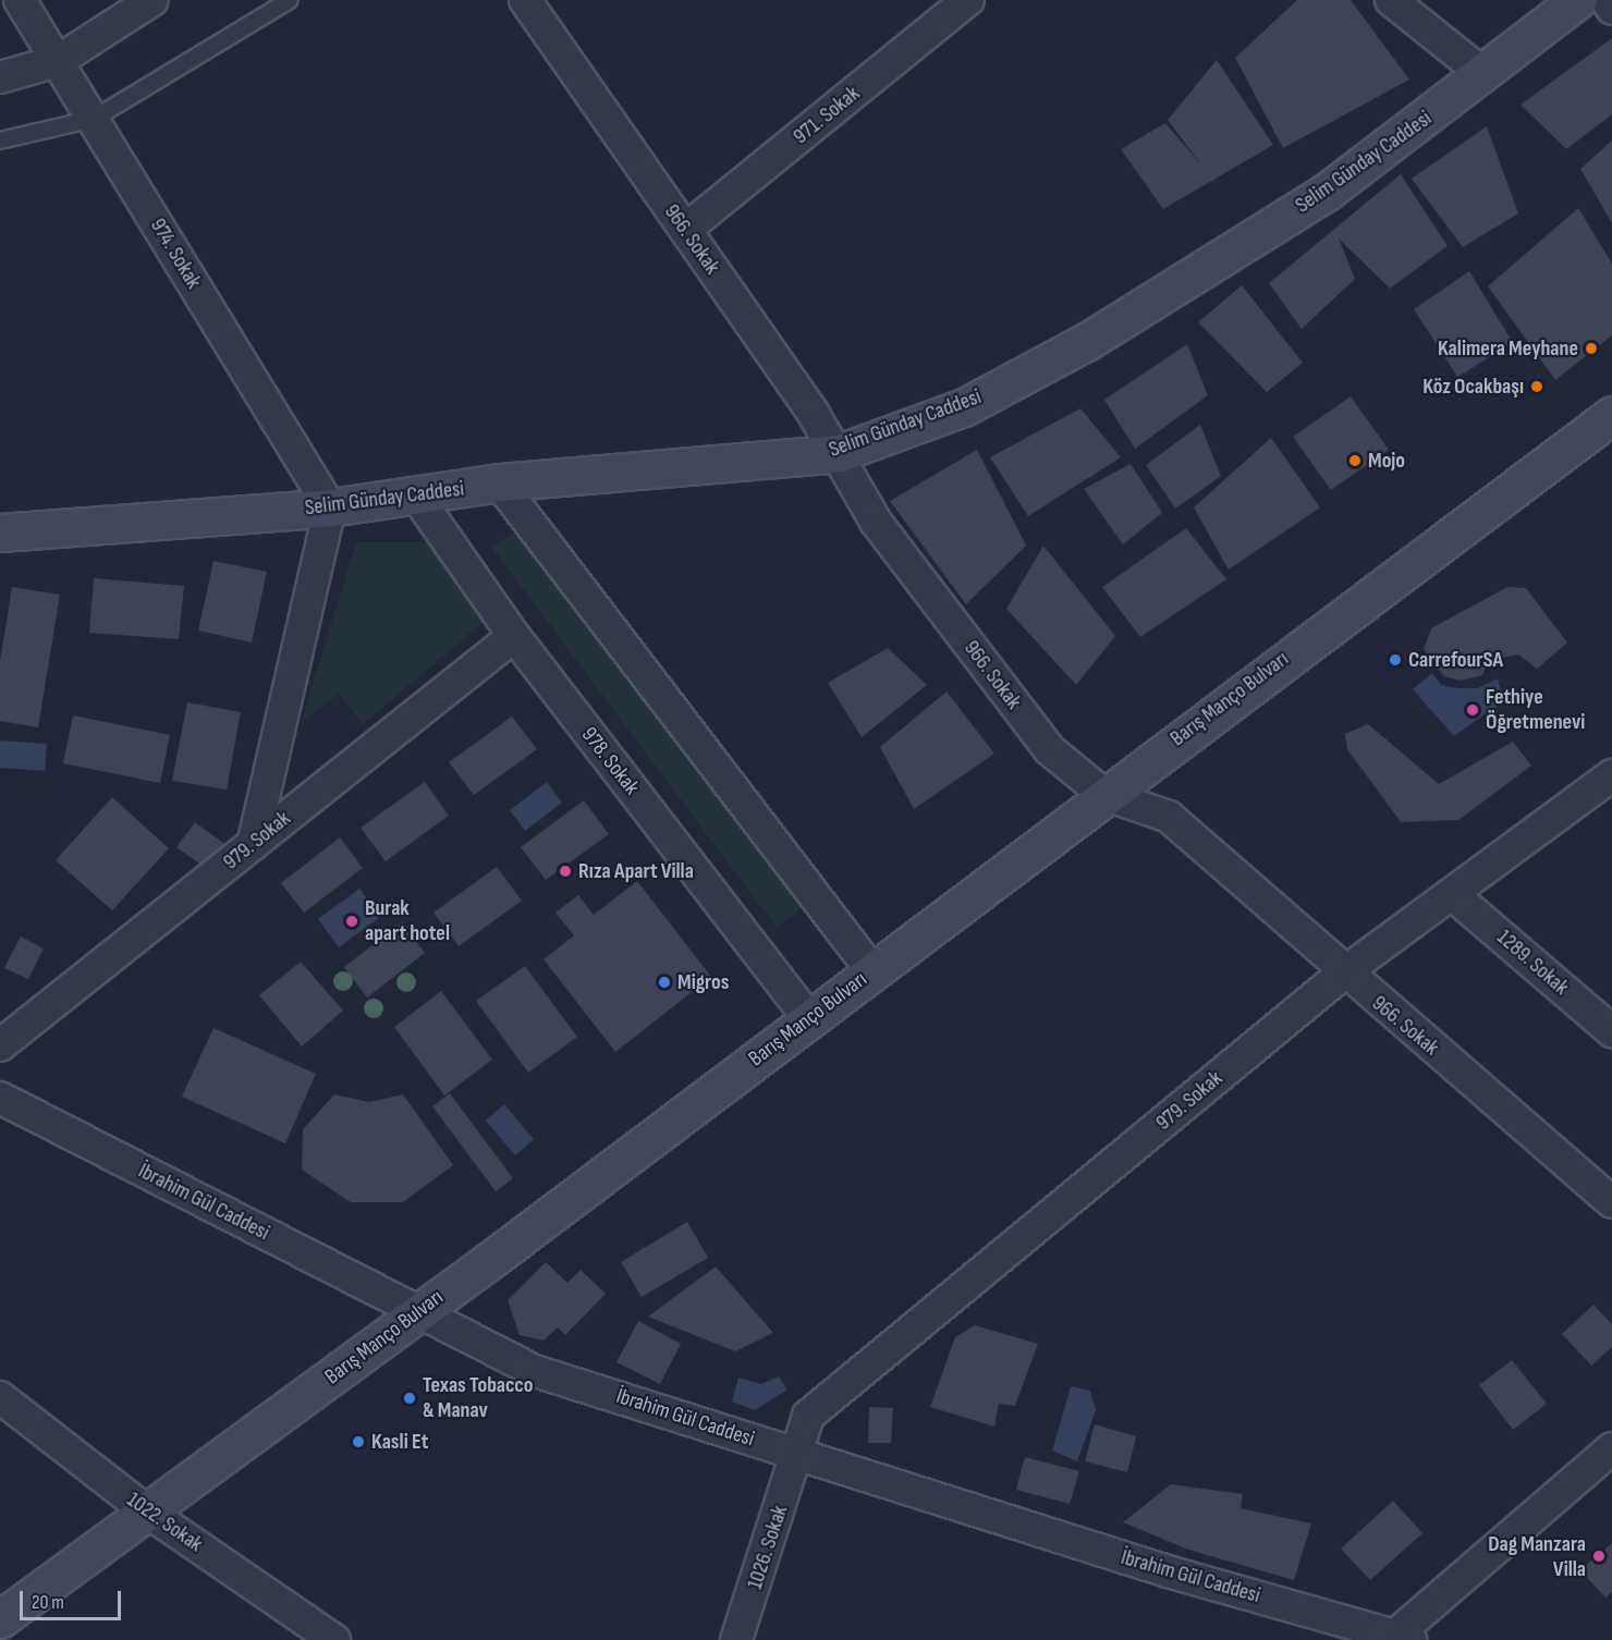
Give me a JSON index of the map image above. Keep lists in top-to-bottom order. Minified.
{"streets":{"main road":["Selim Günday Caddesi","Barış Manço Bulvarı"],"street":["971. Sokak","966. Sokak","974. Sokak","978. Sokak","979. Sokak","1289. Sokak","İbrahim Gül Caddesi","1022. Sokak","1026. Sokak"]},"crossings":[["971. Sokak","966. Sokak"],["Selim Günday Caddesi","966. Sokak"],["Selim Günday Caddesi","974. Sokak"],["Selim Günday Caddesi","978. Sokak"],["966. Sokak","Barış Manço Bulvarı"],["966. Sokak","979. Sokak"],["Barış Manço Bulvarı","978. Sokak"],["Barış Manço Bulvarı","İbrahim Gül Caddesi"],["Barış Manço Bulvarı","1022. Sokak"],["978. Sokak","979. Sokak"],["979. Sokak","1289. Sokak"],["979. Sokak","İbrahim Gül Caddesi"],["979. Sokak","1026. Sokak"],["İbrahim Gül Caddesi","1026. Sokak"]],"places":["Kalimera Meyhane","Köz Ocakbaşı","Mojo","CarrefourSA","Fethiye Öğretmenevi","Rıza Apart Villa","Burak apart hotel","Migros","Texas Tobacco & Manav","Kasli Et","Dag Manzara Villa"],"scale_bar":"20 m"}
